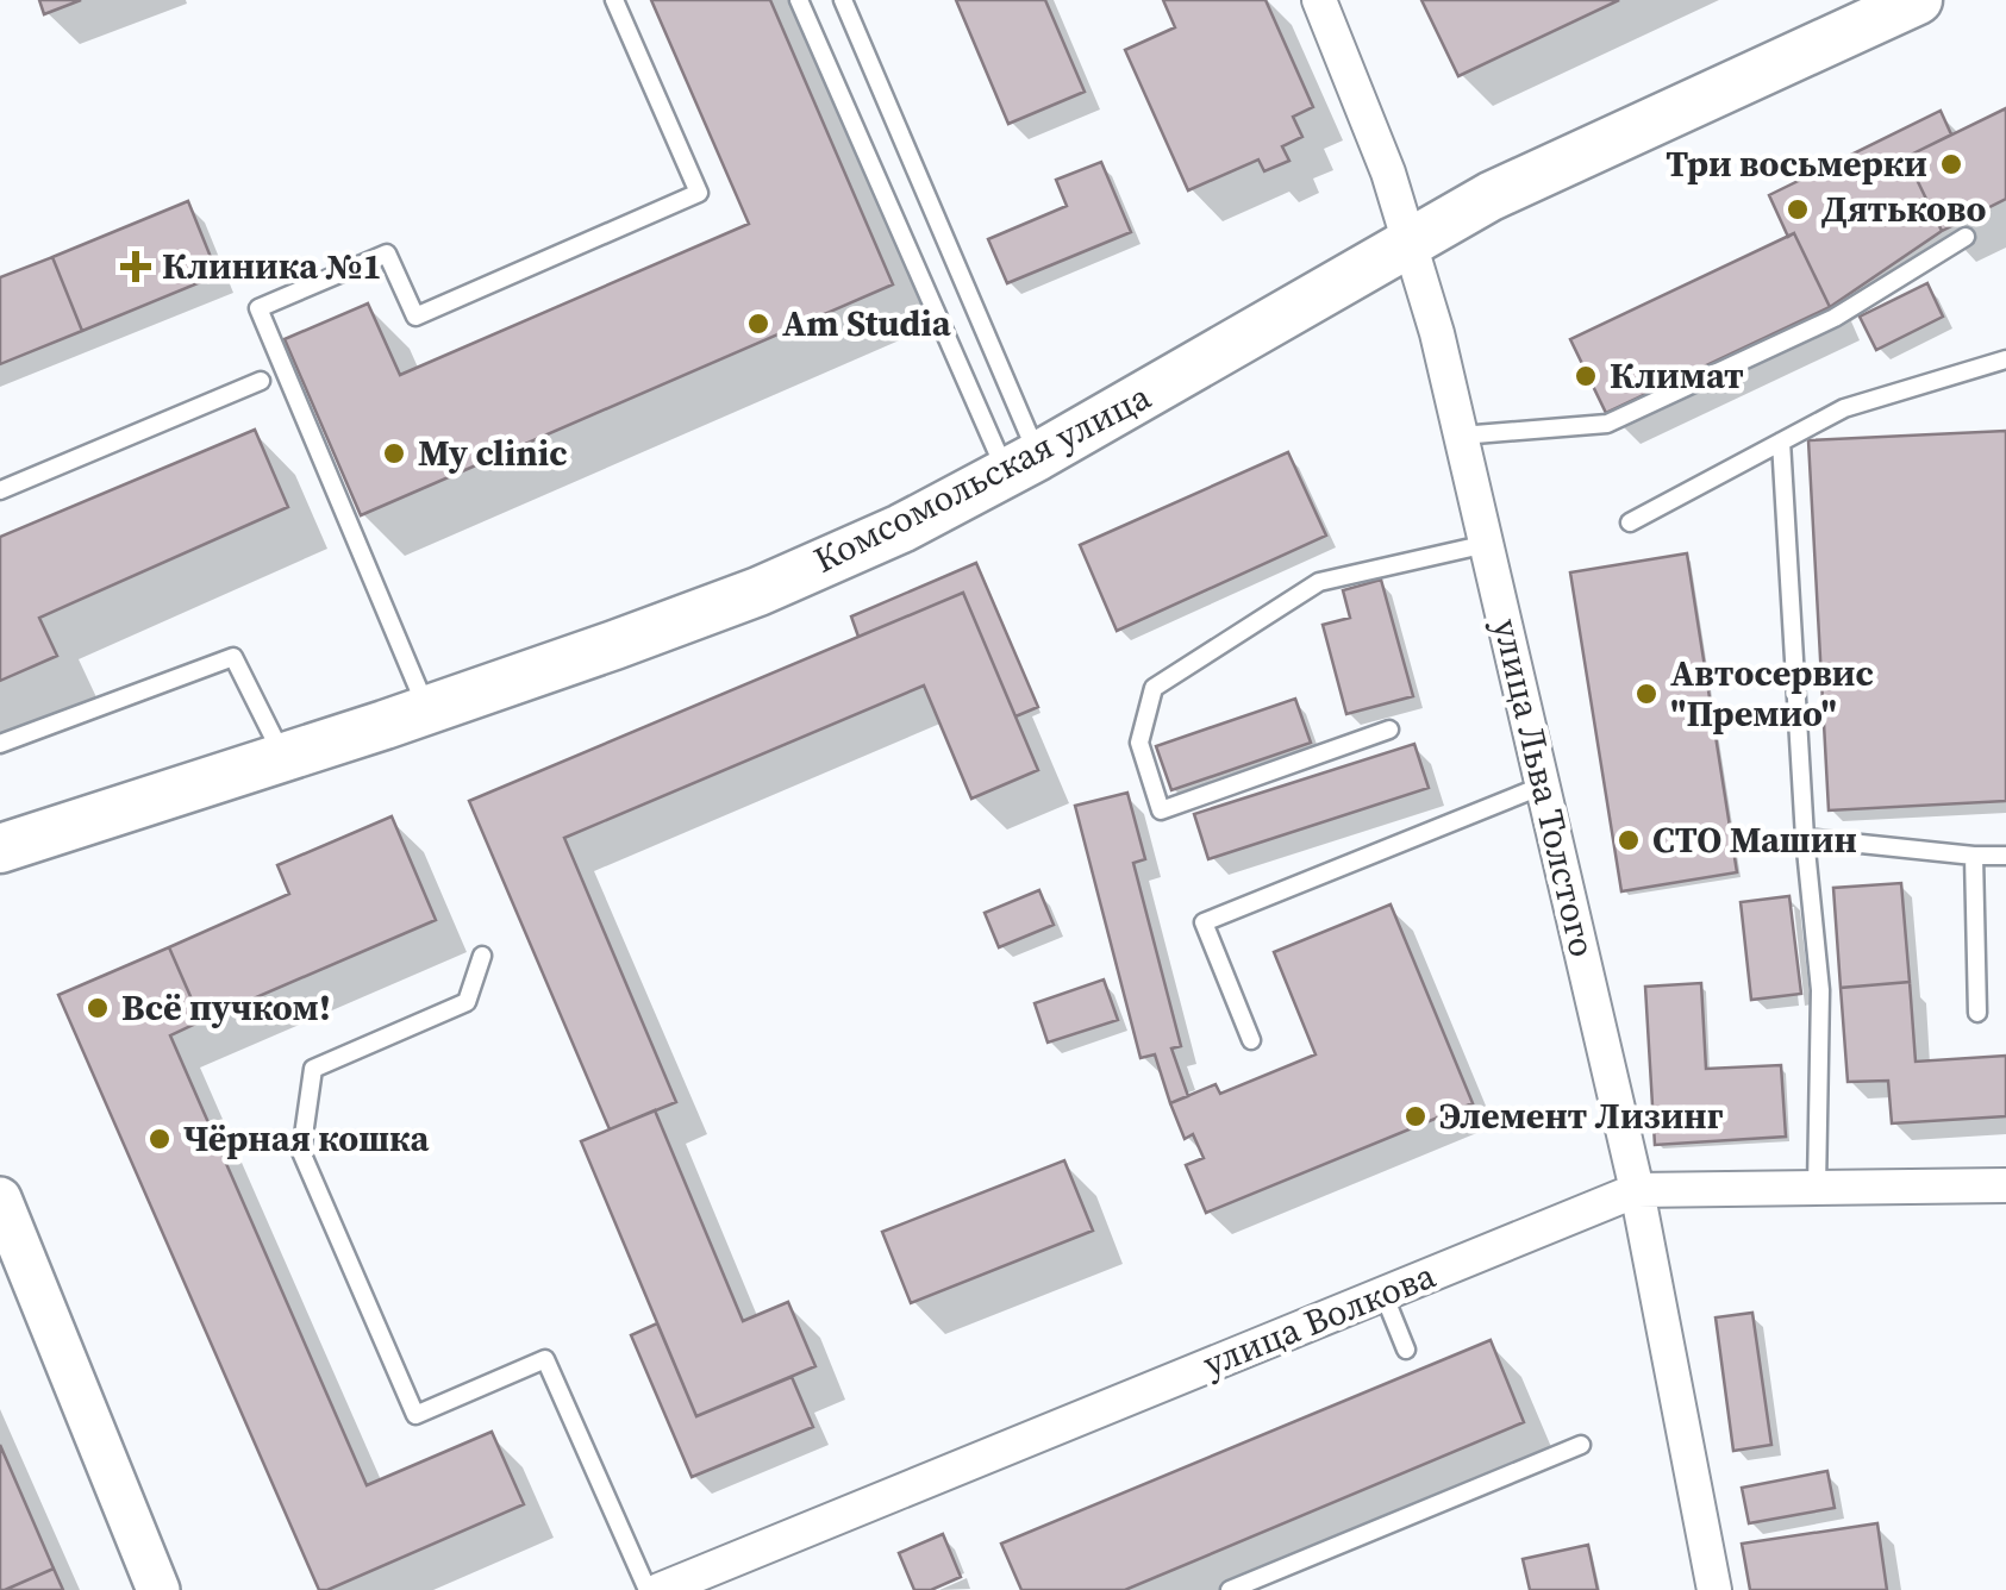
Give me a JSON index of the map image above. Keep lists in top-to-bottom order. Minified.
{"streets":{"main road":["Комсомольская улица"],"street":["улица Льва Толстого","улица Волкова"]},"crossings":[["Комсомольская улица","улица Льва Толстого"],["улица Льва Толстого","улица Волкова"]],"places":{"other":["Три восьмерки","Дятьково","Am Studia","Климат","My clinic","Автосервис \"Премио\"","СТО Машин","Всё пучком!","Элемент Лизинг","Чёрная кошка"],"health":["Клиника №1"]}}
